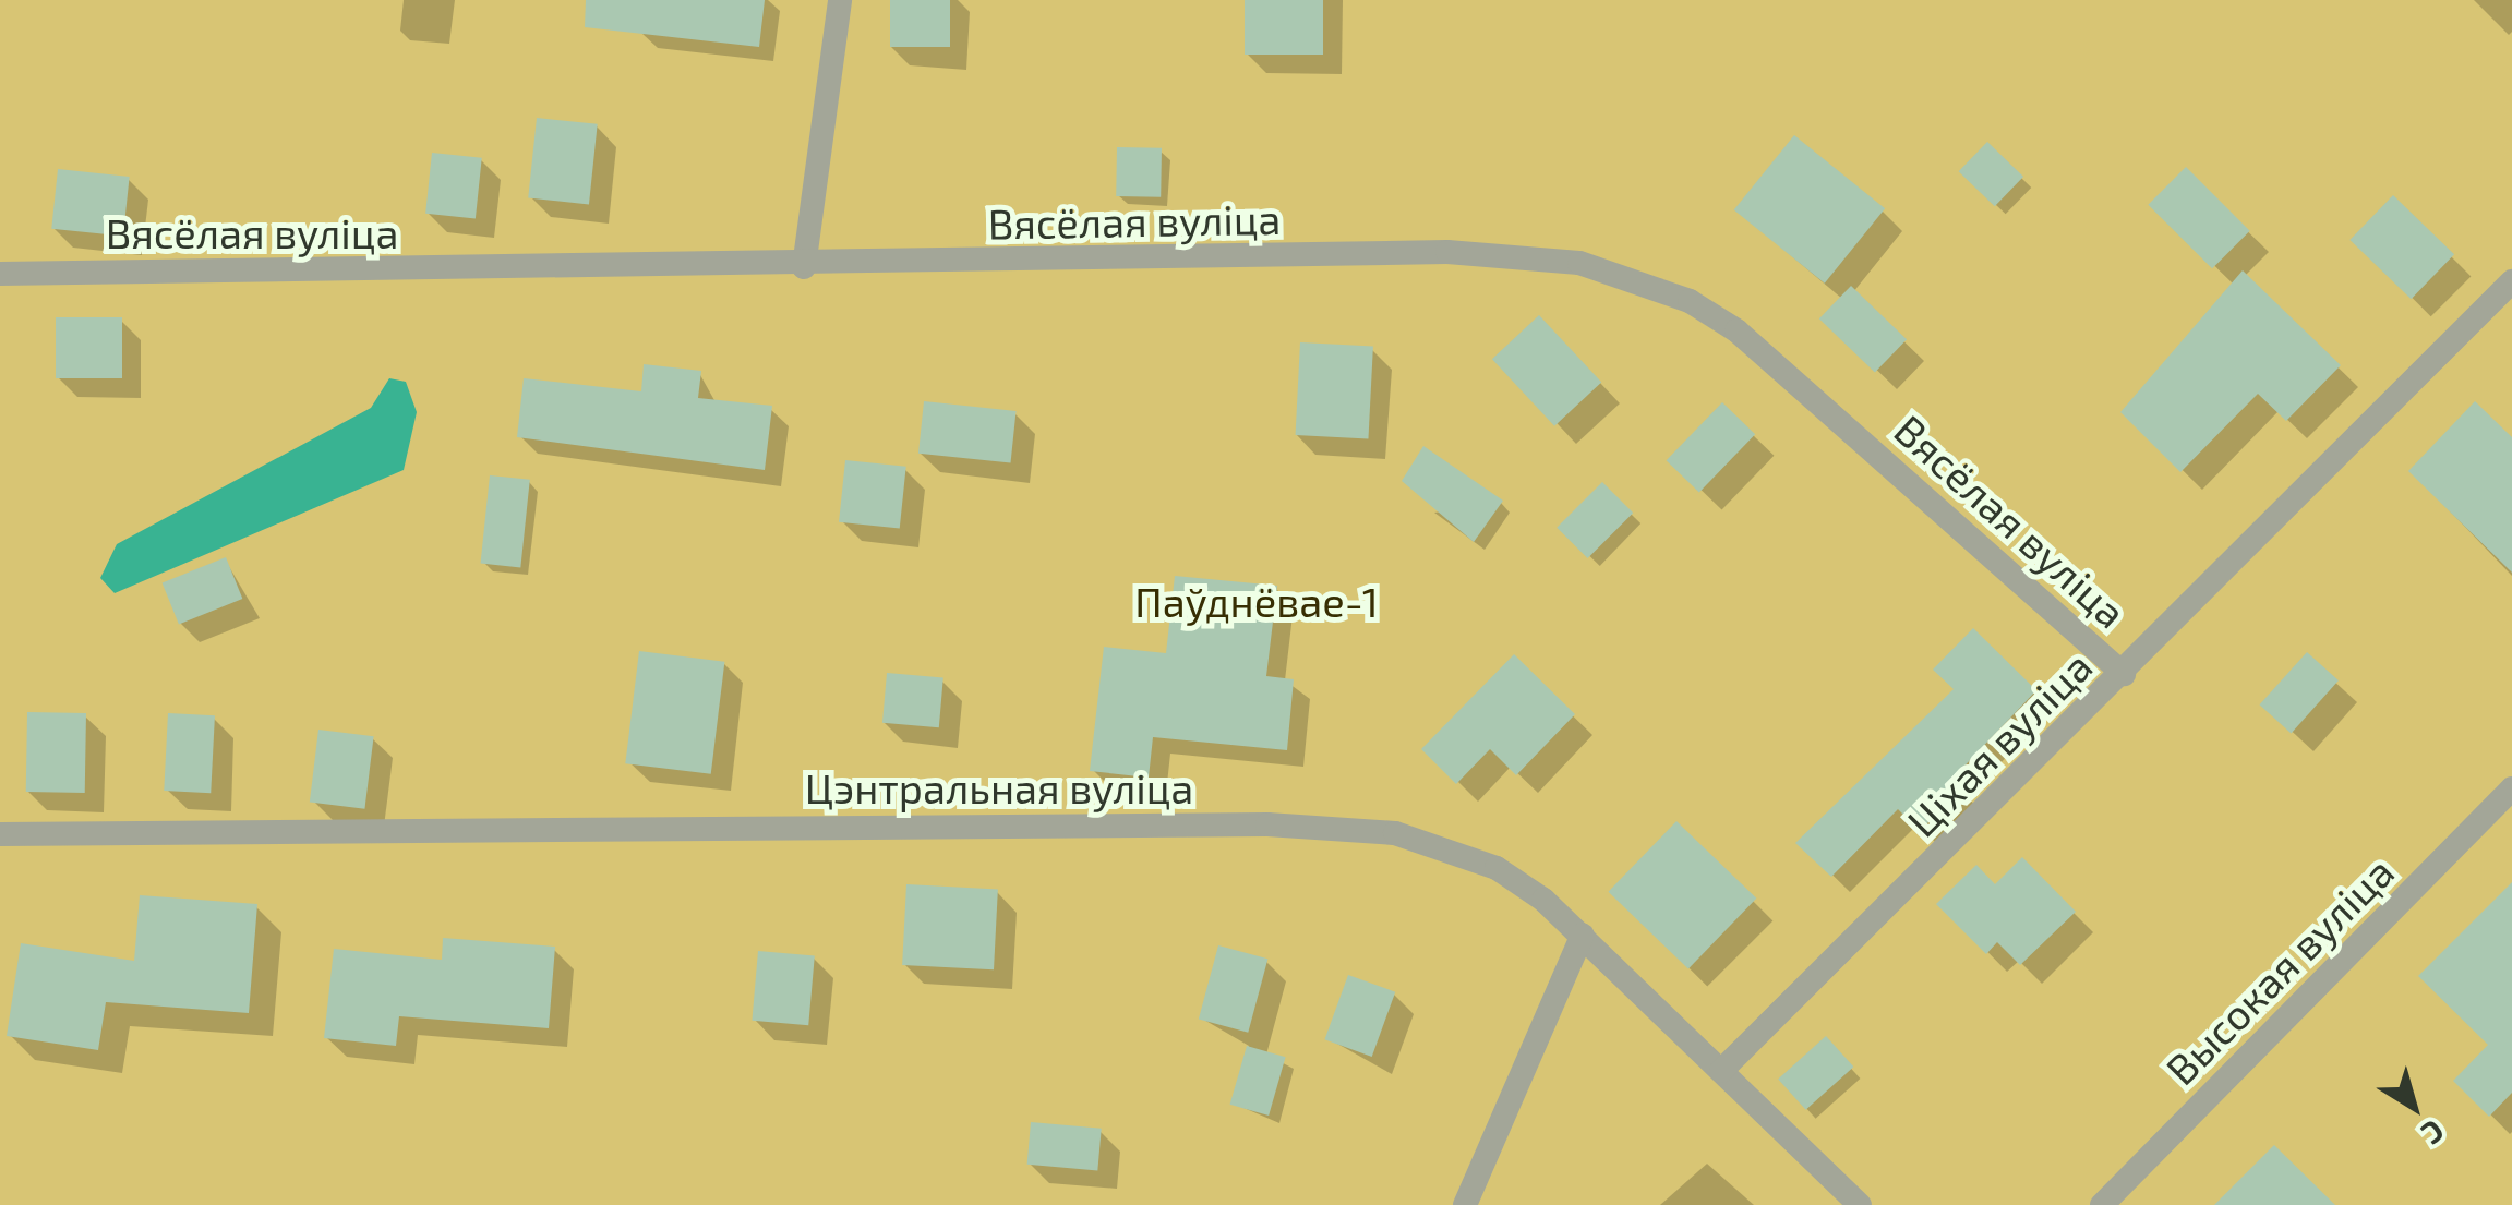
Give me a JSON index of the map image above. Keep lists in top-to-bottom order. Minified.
{"streets":{"lane":["Вясёлая вуліца","Ціхая вуліца","Цэнтральная вуліца","Высокая вуліца"]},"crossings":[["Вясёлая вуліца","Ціхая вуліца"],["Ціхая вуліца","Цэнтральная вуліца"]],"parks":["Паўднёвае-1"],"north":"bottom right"}
